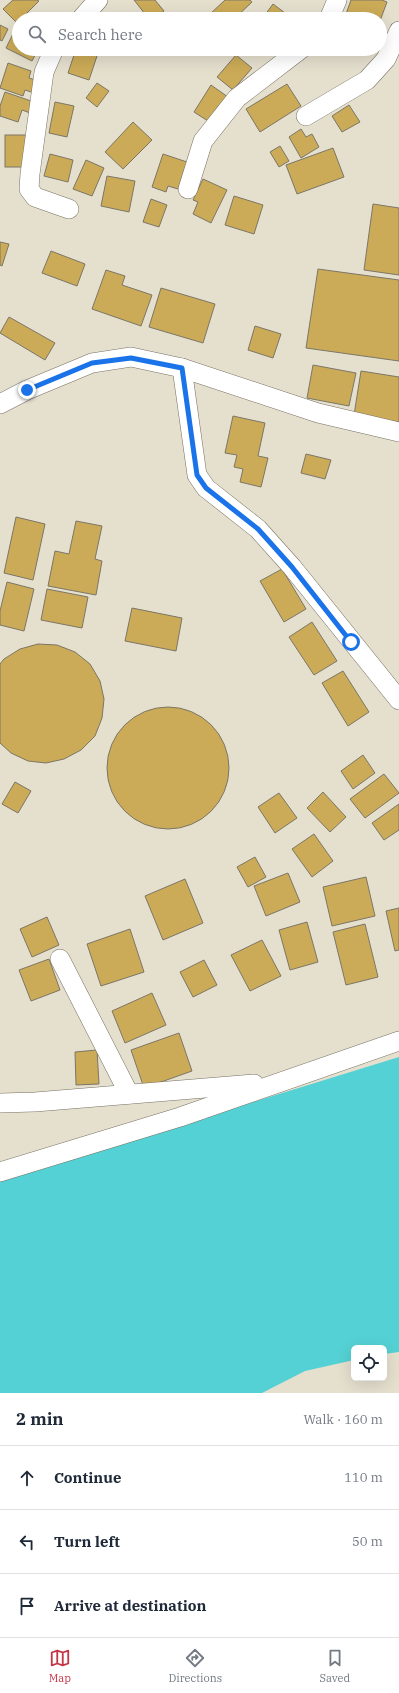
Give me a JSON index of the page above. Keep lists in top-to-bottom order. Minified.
{"page":{"search":"Search here","heading":["2 min","Walk · 160 m"],"list":[["Continue","110 m"],["Turn left","50 m"],"Arrive at destination"],"nav":["Map","Directions","Saved"]}}
